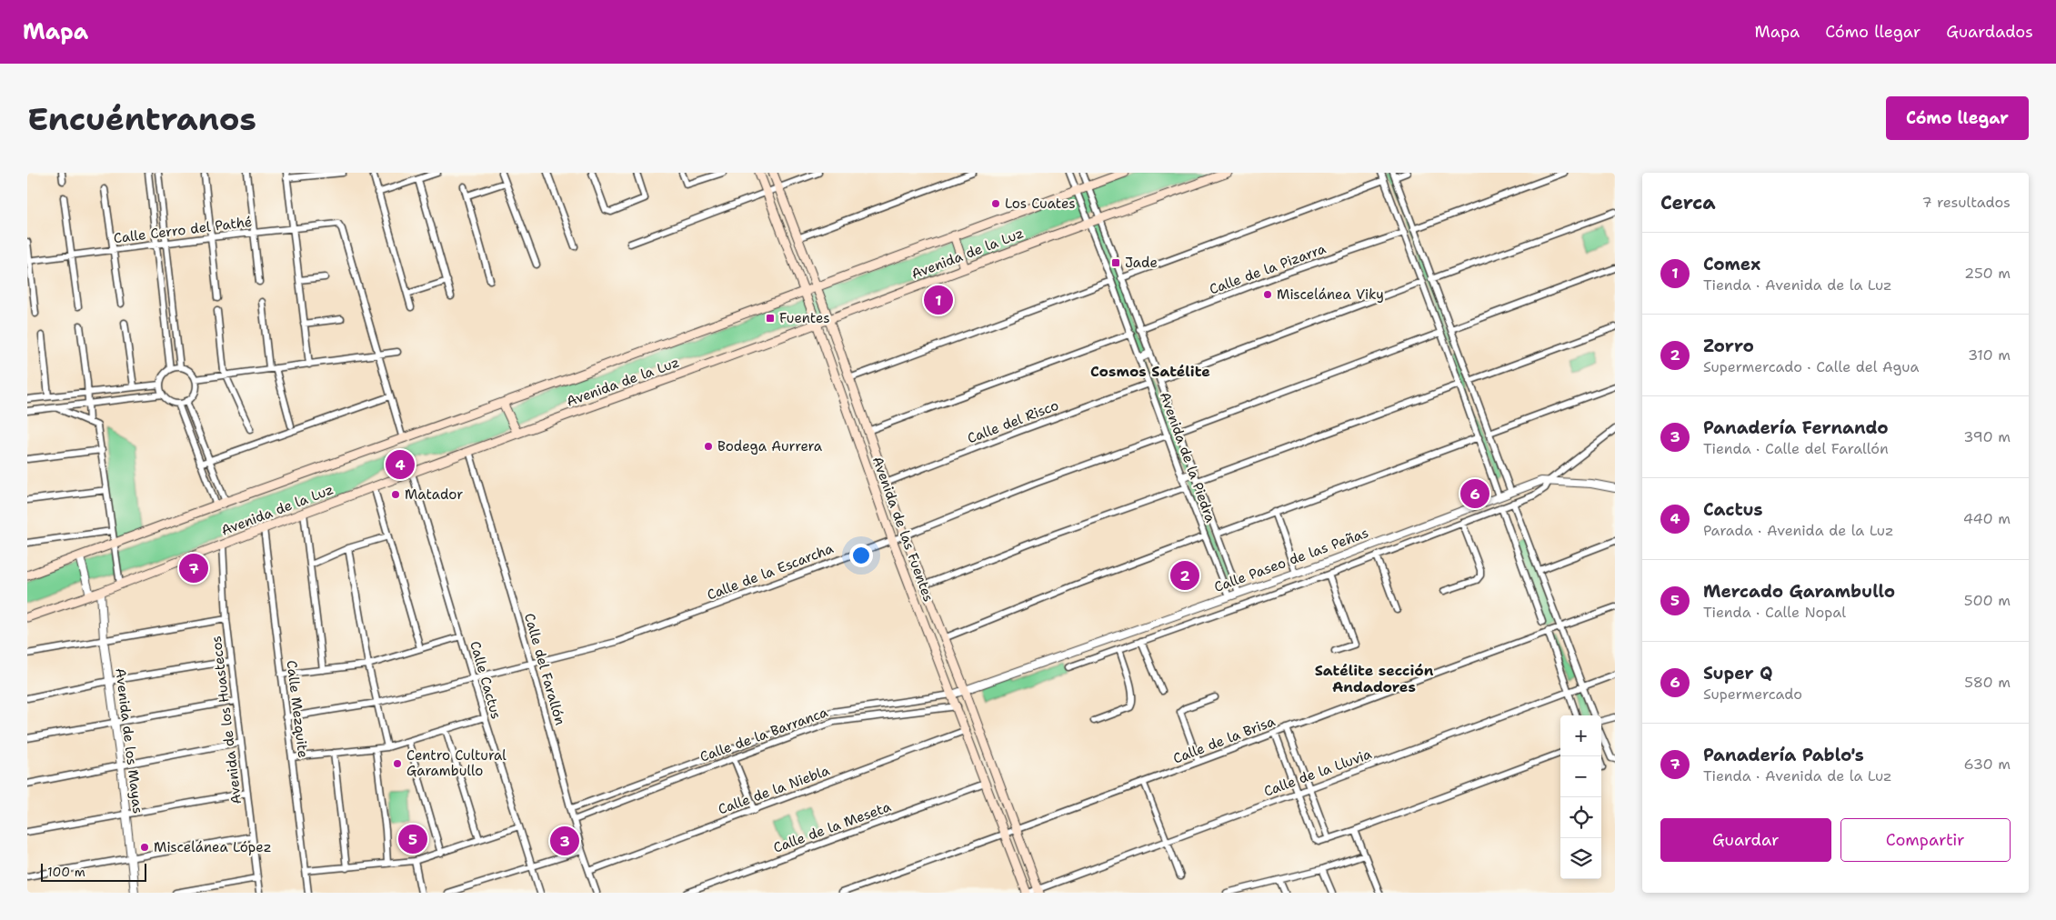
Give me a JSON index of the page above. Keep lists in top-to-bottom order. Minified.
{"streets":{"main road":["Avenida de la Luz","Avenida de las Fuentes"],"street":["Calle Cerro del Pathé","Calle de la Pizarra","Calle del Risco","Avenida de la Piedra","Calle Paseo de las Peñas","Calle de la Escarcha","Calle del Farallón","Calle Cactus","Calle Mezquite","Avenida de los Huastecos","Calle de la Barranca","Calle de la Brisa","Avenida de los Mayas","Calle de la Lluvia","Calle de la Niebla","Calle de la Meseta"]},"crossings":[["Avenida de la Luz","Avenida de la Piedra"],["Avenida de la Luz","Avenida de las Fuentes"],["Avenida de la Luz","Calle del Farallón"],["Avenida de la Luz","Calle Cactus"],["Avenida de la Luz","Calle Mezquite"],["Avenida de la Luz","Avenida de los Huastecos"],["Avenida de la Luz","Avenida de los Mayas"],["Calle de la Pizarra","Avenida de la Piedra"],["Calle del Risco","Avenida de la Piedra"],["Calle del Risco","Avenida de las Fuentes"],["Avenida de la Piedra","Calle Paseo de las Peñas"],["Avenida de la Piedra","Calle de la Escarcha"],["Avenida de las Fuentes","Calle Paseo de las Peñas"],["Avenida de las Fuentes","Calle de la Escarcha"],["Avenida de las Fuentes","Calle de la Barranca"],["Avenida de las Fuentes","Calle de la Brisa"],["Avenida de las Fuentes","Calle de la Lluvia"],["Avenida de las Fuentes","Calle de la Niebla"],["Avenida de las Fuentes","Calle de la Meseta"],["Calle Paseo de las Peñas","Calle de la Barranca"],["Calle de la Escarcha","Calle del Farallón"],["Calle de la Escarcha","Calle Cactus"],["Calle de la Escarcha","Calle Mezquite"],["Calle del Farallón","Calle de la Barranca"],["Calle del Farallón","Calle de la Niebla"]],"districts":["Cosmos Satélite","Satélite sección Andadores"],"places":{"other":["Los Cuates","Miscelánea Viky","Bodega Aurrera","Matador","Centro Cultural Garambullo","Miscelánea López"],"transit":["Jade","Fuentes"]},"scale_bar":"100 m","page":{"header":"Mapa","nav":["Mapa","Cómo llegar","Guardados"],"buttons":["Cómo llegar",["Guardar","Compartir"]],"title":"Encuéntranos","heading":["Cerca","7 resultados"],"list":[{"mark":"1","name":"Comex","note":"Tienda · Avenida de la Luz","value":"250 m"},{"mark":"2","name":"Zorro","note":"Supermercado · Calle del Agua","value":"310 m"},{"mark":"3","name":"Panadería Fernando","note":"Tienda · Calle del Farallón","value":"390 m"},{"mark":"4","name":"Cactus","note":"Parada · Avenida de la Luz","value":"440 m"},{"mark":"5","name":"Mercado Garambullo","note":"Tienda · Calle Nopal","value":"500 m"},{"mark":"6","name":"Super Q","note":"Supermercado","value":"580 m"},{"mark":"7","name":"Panadería Pablo's","note":"Tienda · Avenida de la Luz","value":"630 m"}],"pins":["1","4","6","7","2","5","3"],"map_buttons":["+","−"],"scale":"100 m"}}
